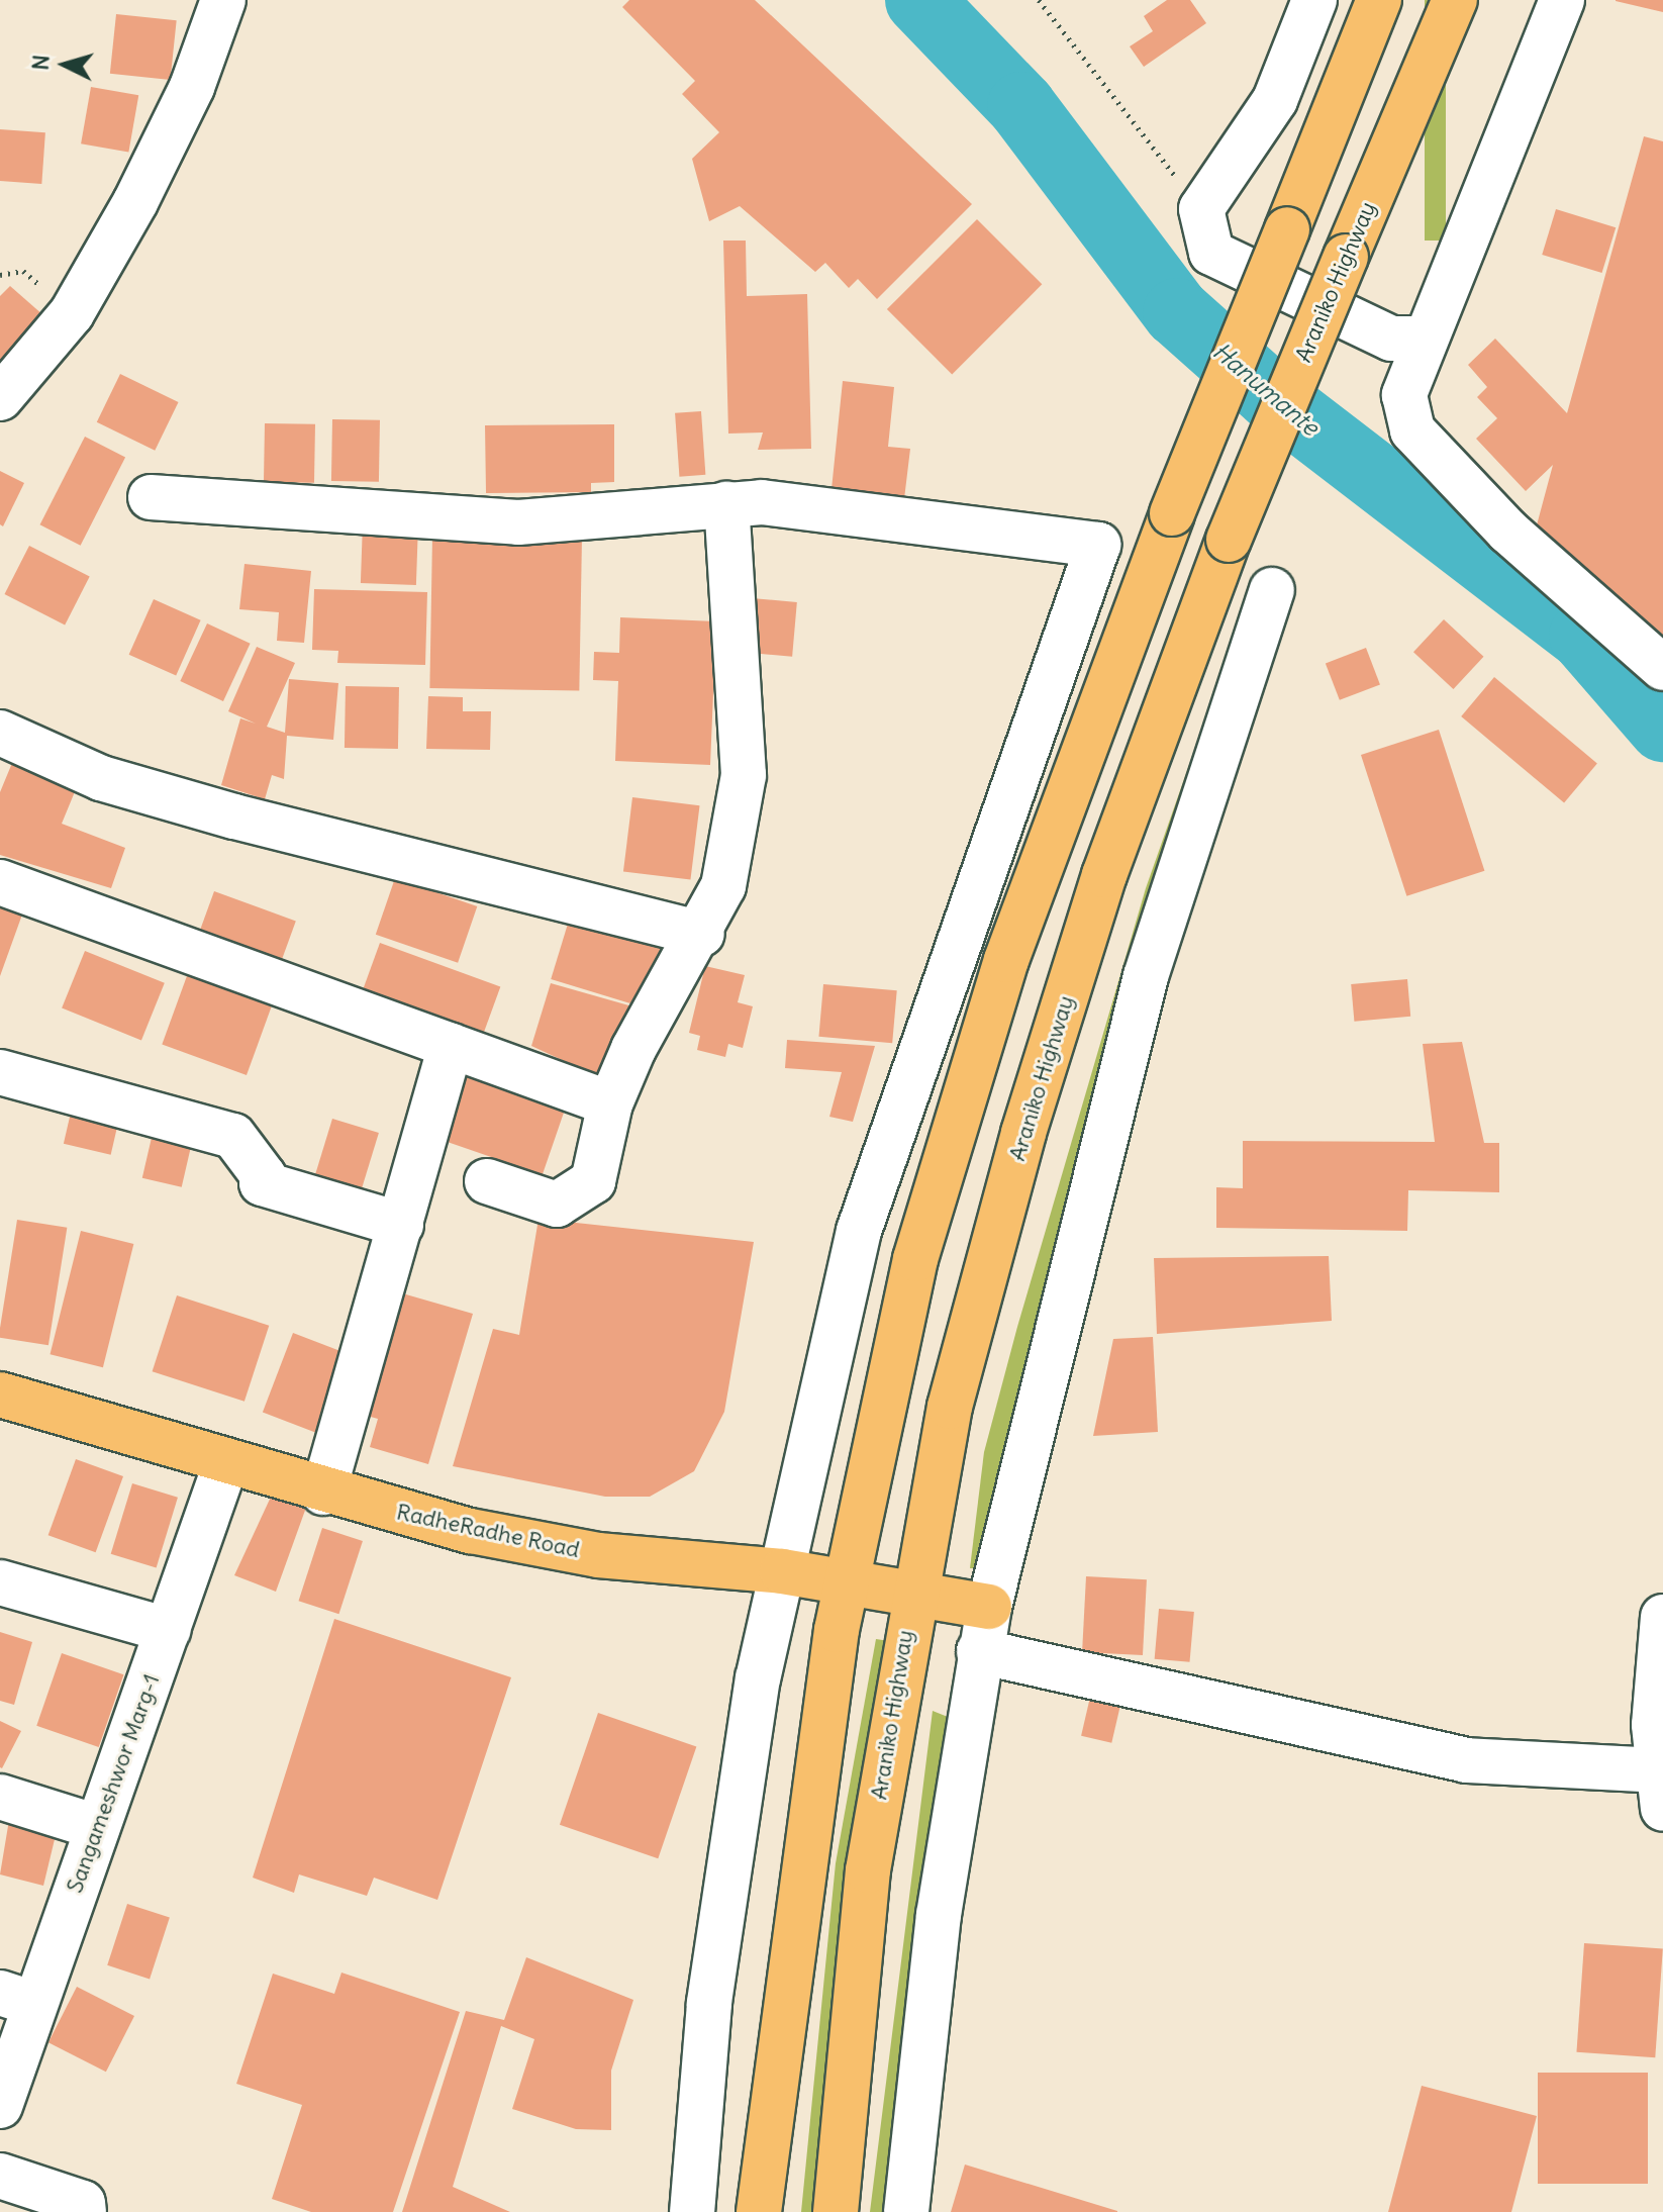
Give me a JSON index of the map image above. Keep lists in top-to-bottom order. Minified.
{"streets":{"main road":["Araniko Highway","RadheRadhe Road"],"street":["Sangameshwor Marg-1"]},"crossings":[["Araniko Highway","RadheRadhe Road"],["RadheRadhe Road","Sangameshwor Marg-1"]],"water":["Hanumante"],"north":"left"}
